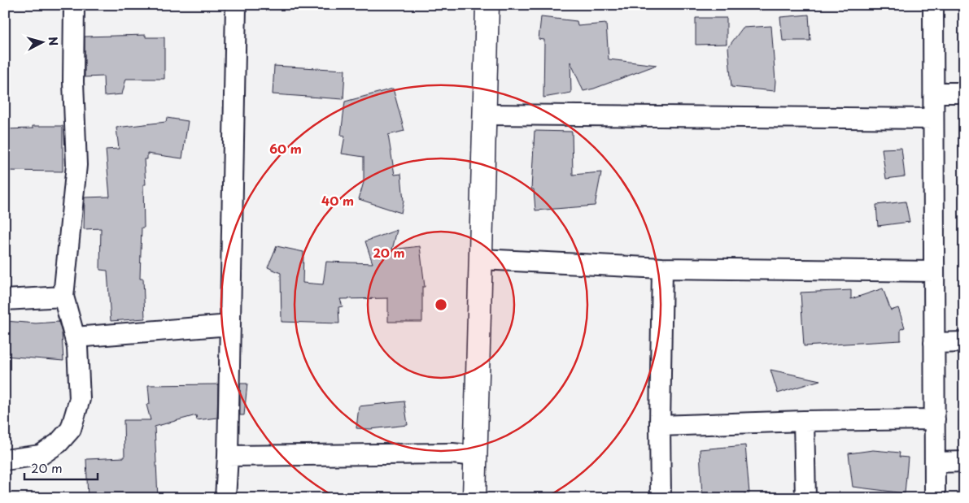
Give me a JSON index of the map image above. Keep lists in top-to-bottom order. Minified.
{"scale_bar":"20 m","north":"right","rings":["60 m","40 m","20 m"]}
